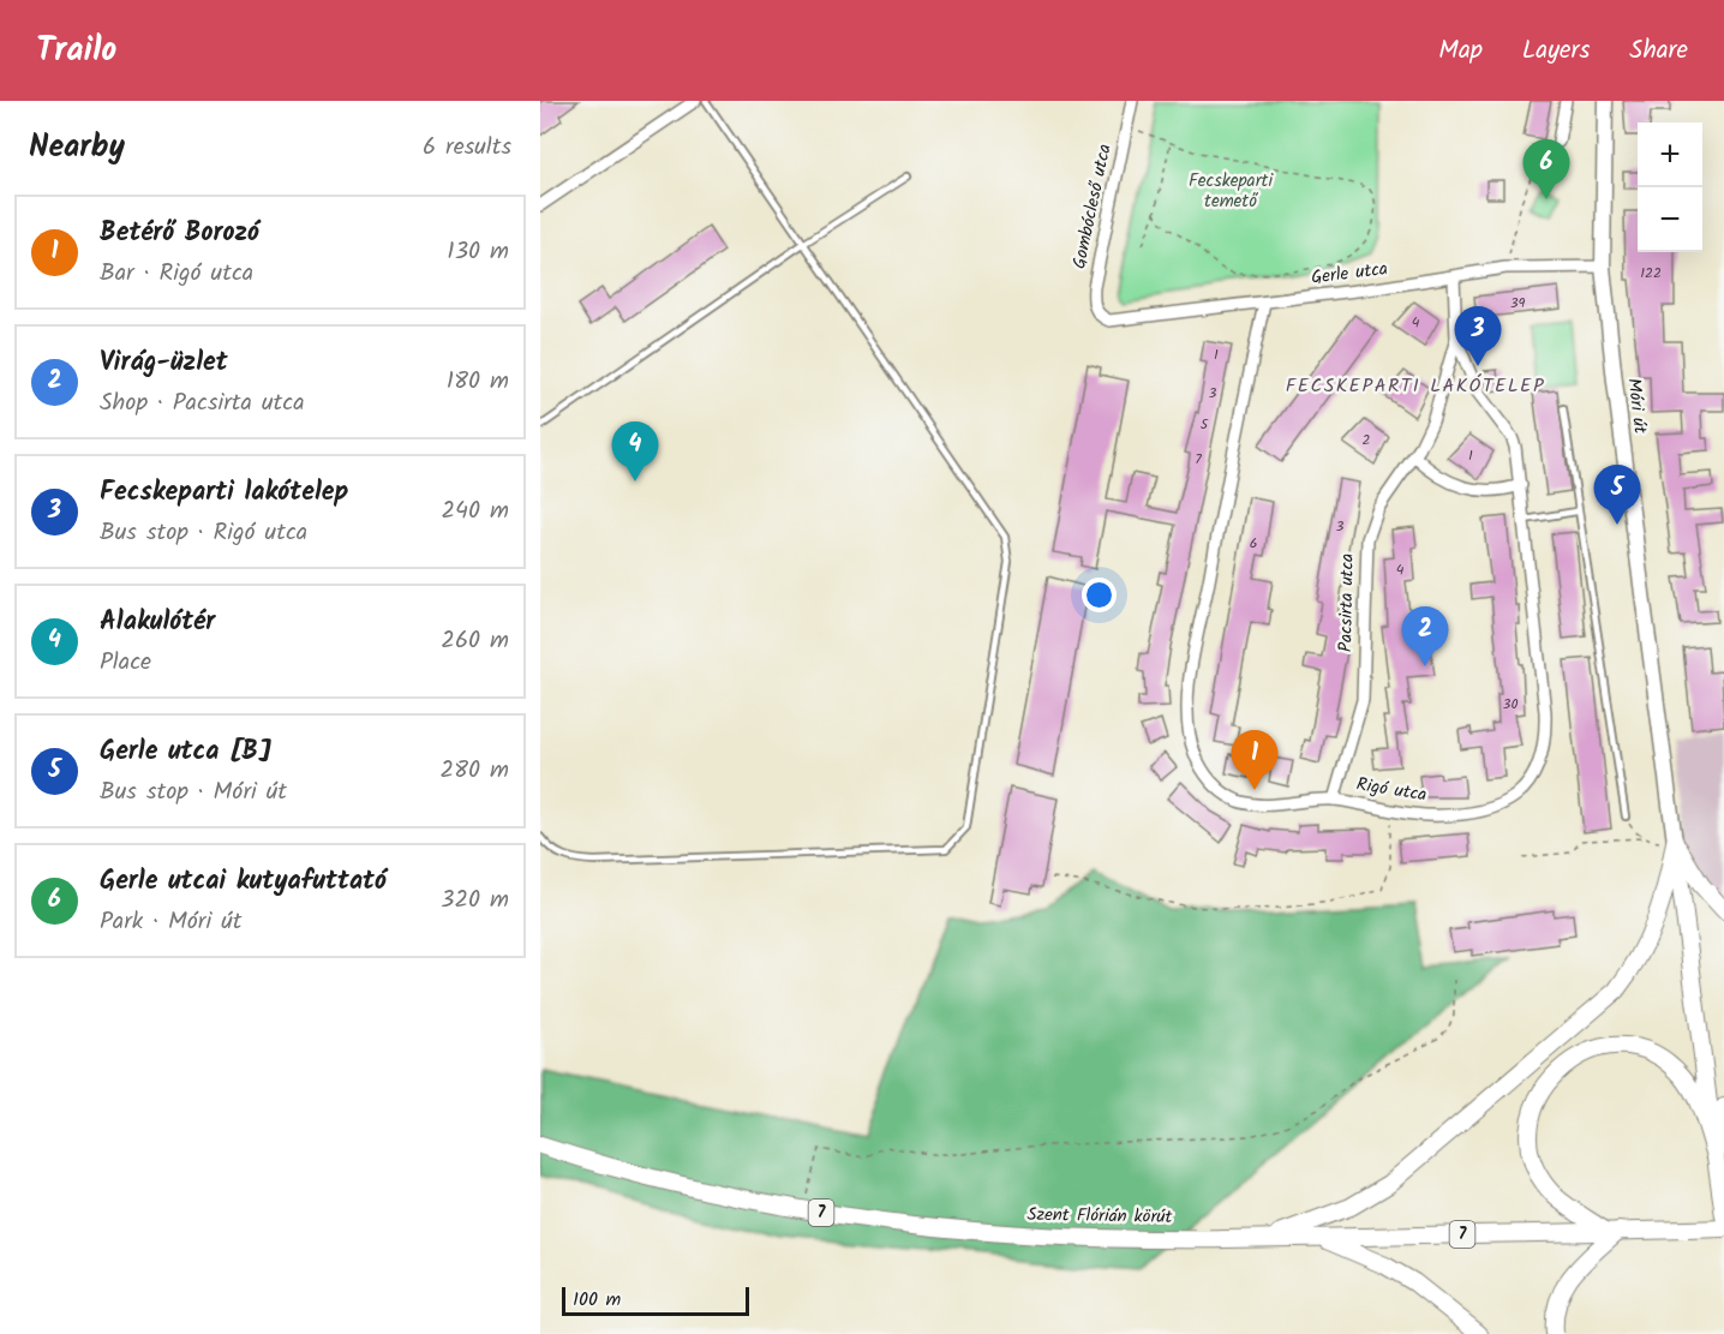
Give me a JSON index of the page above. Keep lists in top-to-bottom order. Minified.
{"streets":{"main road":["Móri út","7","Szent Flórián körút"],"street":["Gombócleső utca","Gerle utca","Pacsirta utca","Rigó utca"]},"crossings":[["Gombócleső utca","Gerle utca"],["Gerle utca","Móri út"],["Gerle utca","Rigó utca"],["Pacsirta utca","Rigó utca"]],"districts":["FECSKEPARTI LAKÓTELEP"],"parks":["Fecskeparti temető"],"house_numbers":["122","39","4","1","3","5","2","1","7","3","6","4","30"],"scale_bar":"100 m","page":{"header":"Trailo","nav":["Map","Layers","Share"],"heading":["Nearby","6 results"],"map_buttons":["+","−"],"pins":["6","3","4","5","2","1"],"list":[{"mark":"1","name":"Betérő Borozó","note":"Bar · Rigó utca","value":"130 m"},{"mark":"2","name":"Virág-üzlet","note":"Shop · Pacsirta utca","value":"180 m"},{"mark":"3","name":"Fecskeparti lakótelep","note":"Bus stop · Rigó utca","value":"240 m"},{"mark":"4","name":"Alakulótér","note":"Place","value":"260 m"},{"mark":"5","name":"Gerle utca [B]","note":"Bus stop · Móri út","value":"280 m"},{"mark":"6","name":"Gerle utcai kutyafuttató","note":"Park · Móri út","value":"320 m"}],"scale":"100 m"}}
